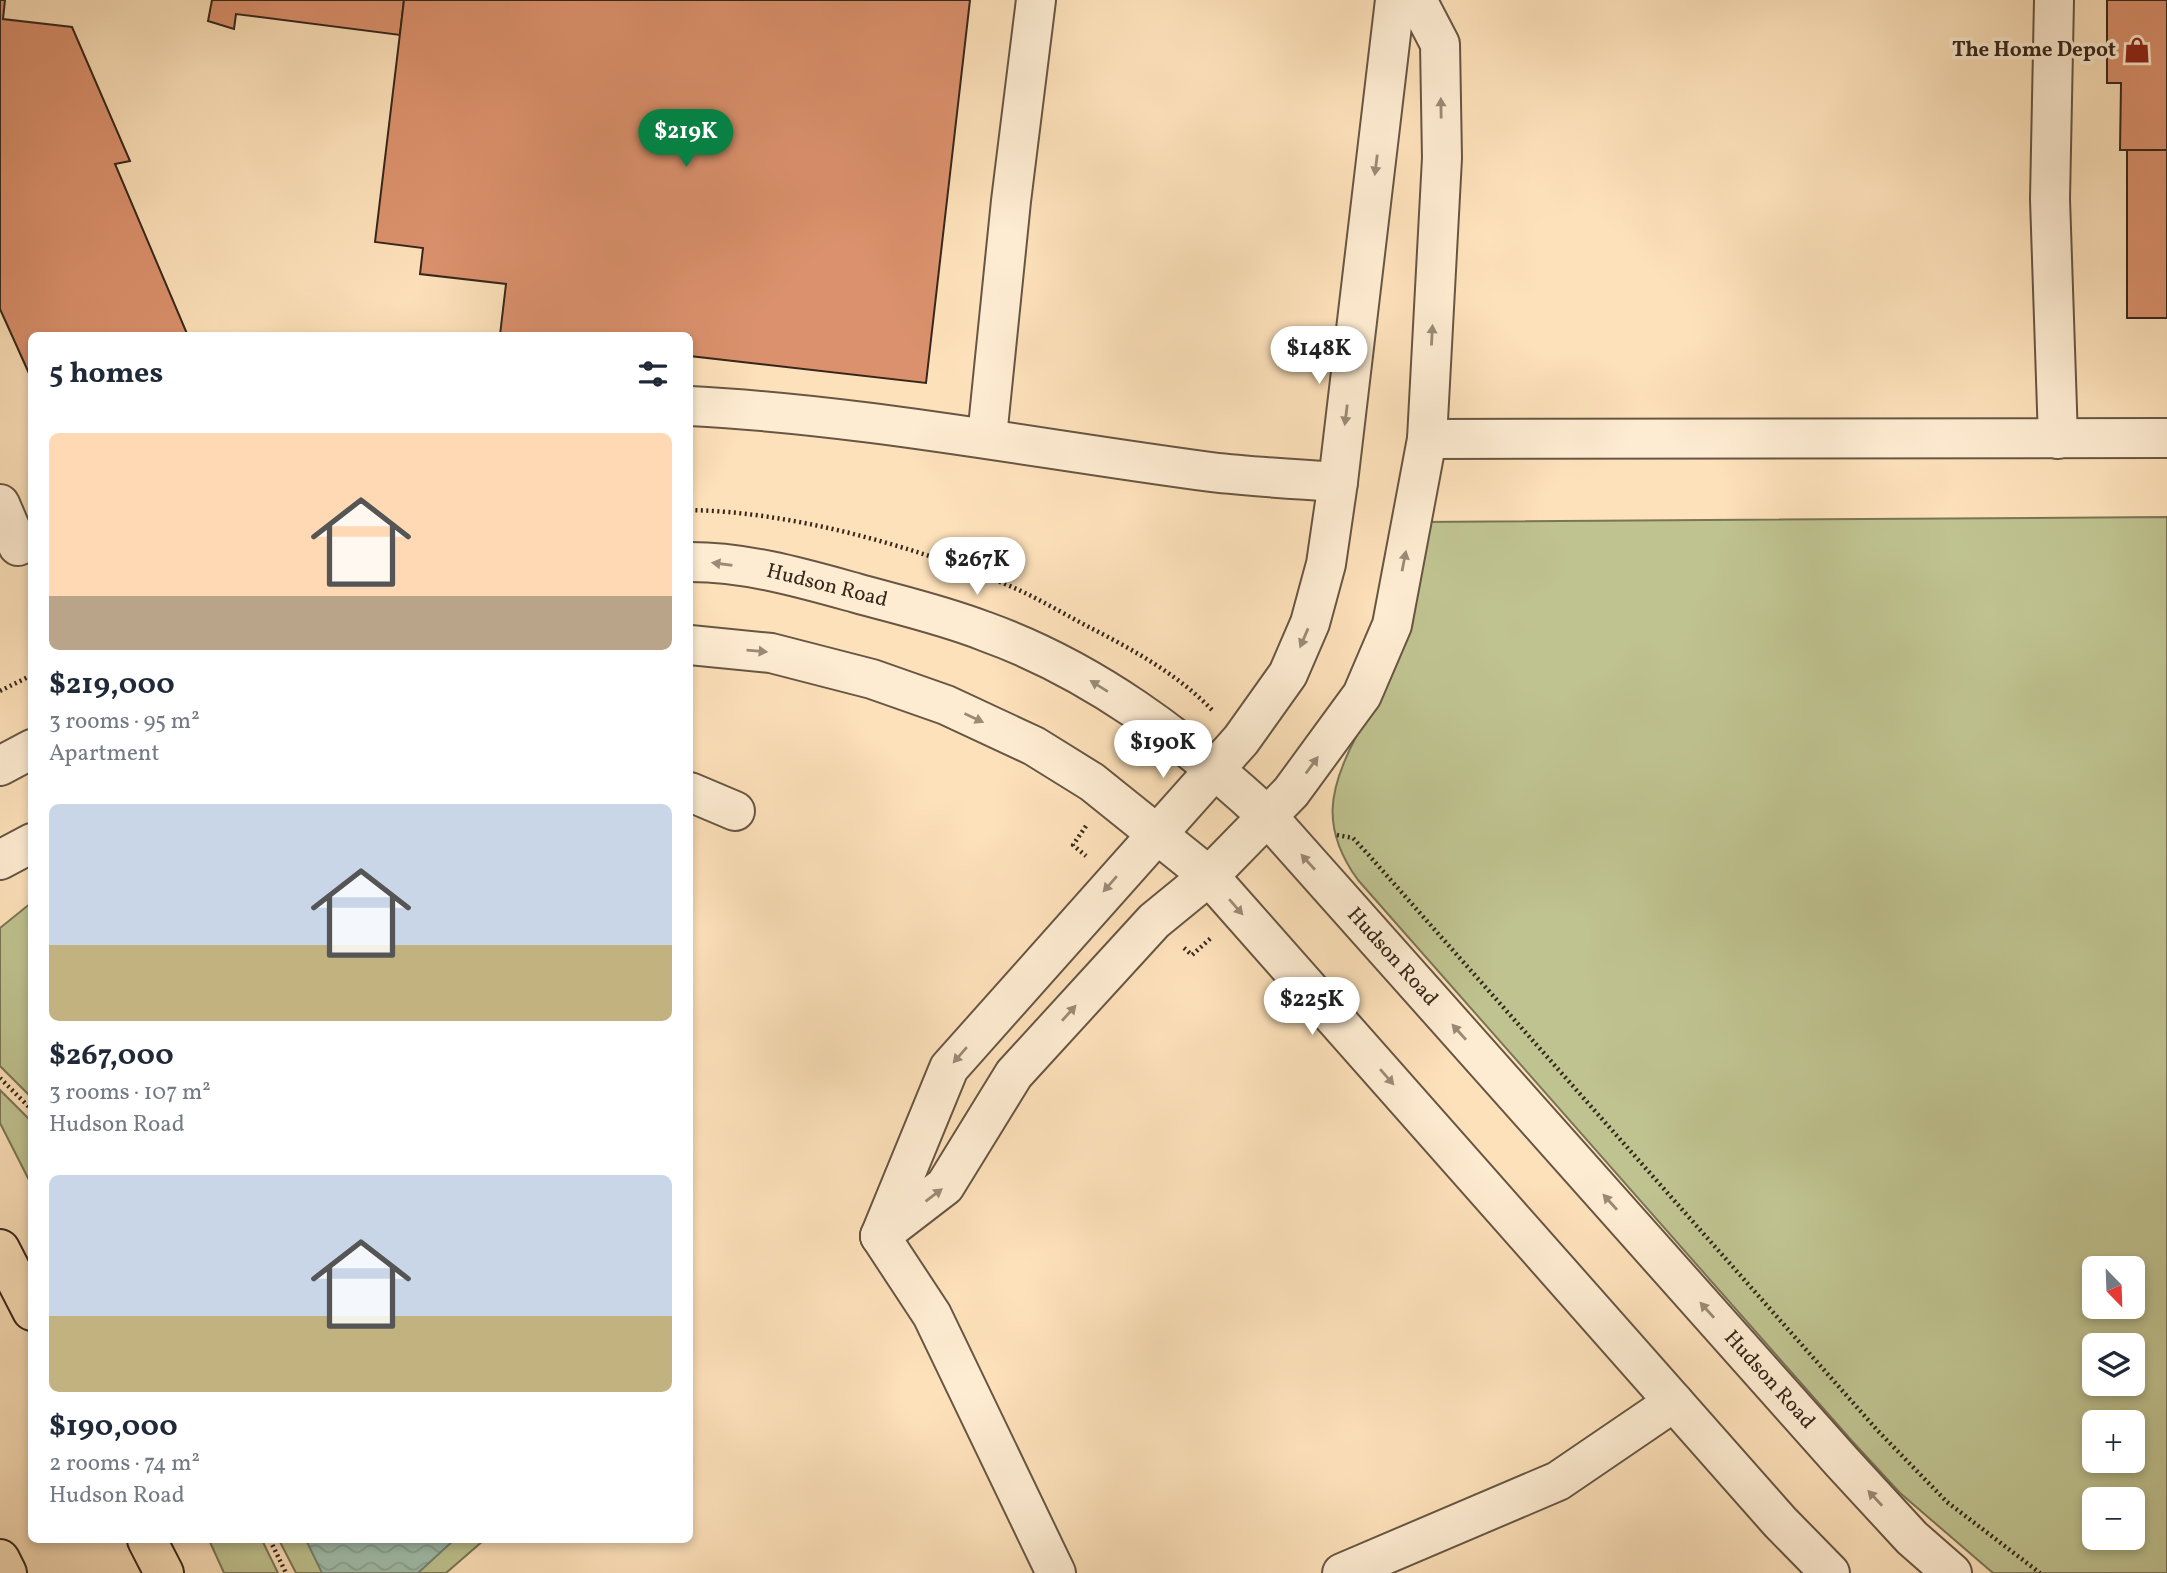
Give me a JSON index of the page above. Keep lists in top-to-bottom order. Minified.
{"streets":{"street":["Hudson Road"]},"places":{"shop":["The Home Depot"]},"north":"bottom right","page":{"price":["$219K","$148K","$267K","$190K","$225K"],"heading":"5 homes","list":[{"name":"$219,000","note":"3 rooms · 95 m² · Apartment"},{"name":"$267,000","note":"3 rooms · 107 m² · Hudson Road"},{"name":"$190,000","note":"2 rooms · 74 m² · Hudson Road"}],"map_buttons":["+","−"]}}
